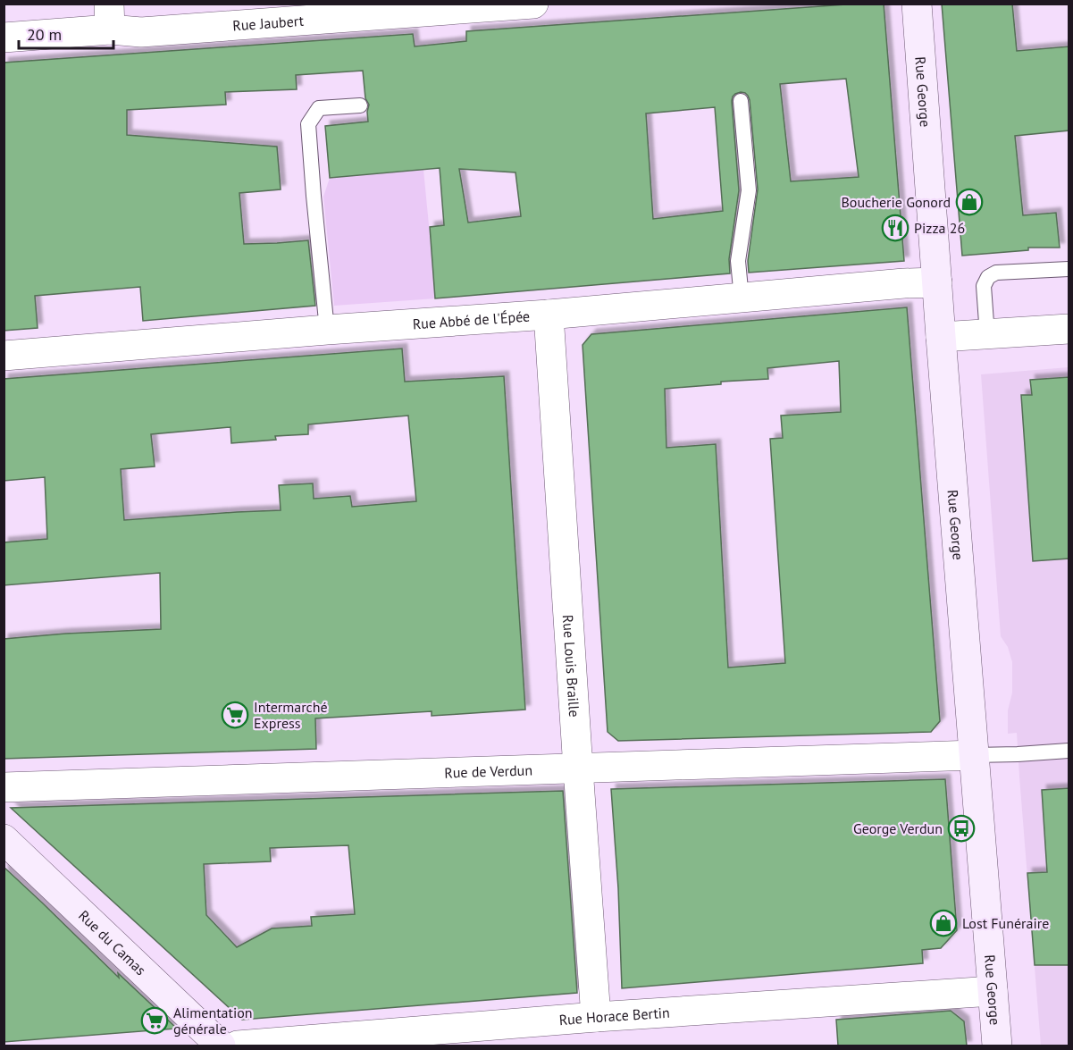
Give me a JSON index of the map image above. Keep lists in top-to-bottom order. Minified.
{"streets":{"street":["Rue Jaubert","Rue George","Rue Abbé de l'Épée","Rue Louis Braille","Rue de Verdun","Rue du Camas","Rue Horace Bertin"]},"crossings":[["Rue George","Rue Abbé de l'Épée"],["Rue George","Rue de Verdun"],["Rue George","Rue Horace Bertin"],["Rue Abbé de l'Épée","Rue Louis Braille"],["Rue Louis Braille","Rue de Verdun"],["Rue Louis Braille","Rue Horace Bertin"]],"places":{"shop":["Boucherie Gonord","Lost Funéraire"],"restaurant":["Pizza 26"],"supermarket":["Intermarché Express","Alimentation générale"],"bus stop":["George Verdun"]},"scale_bar":"20 m"}
